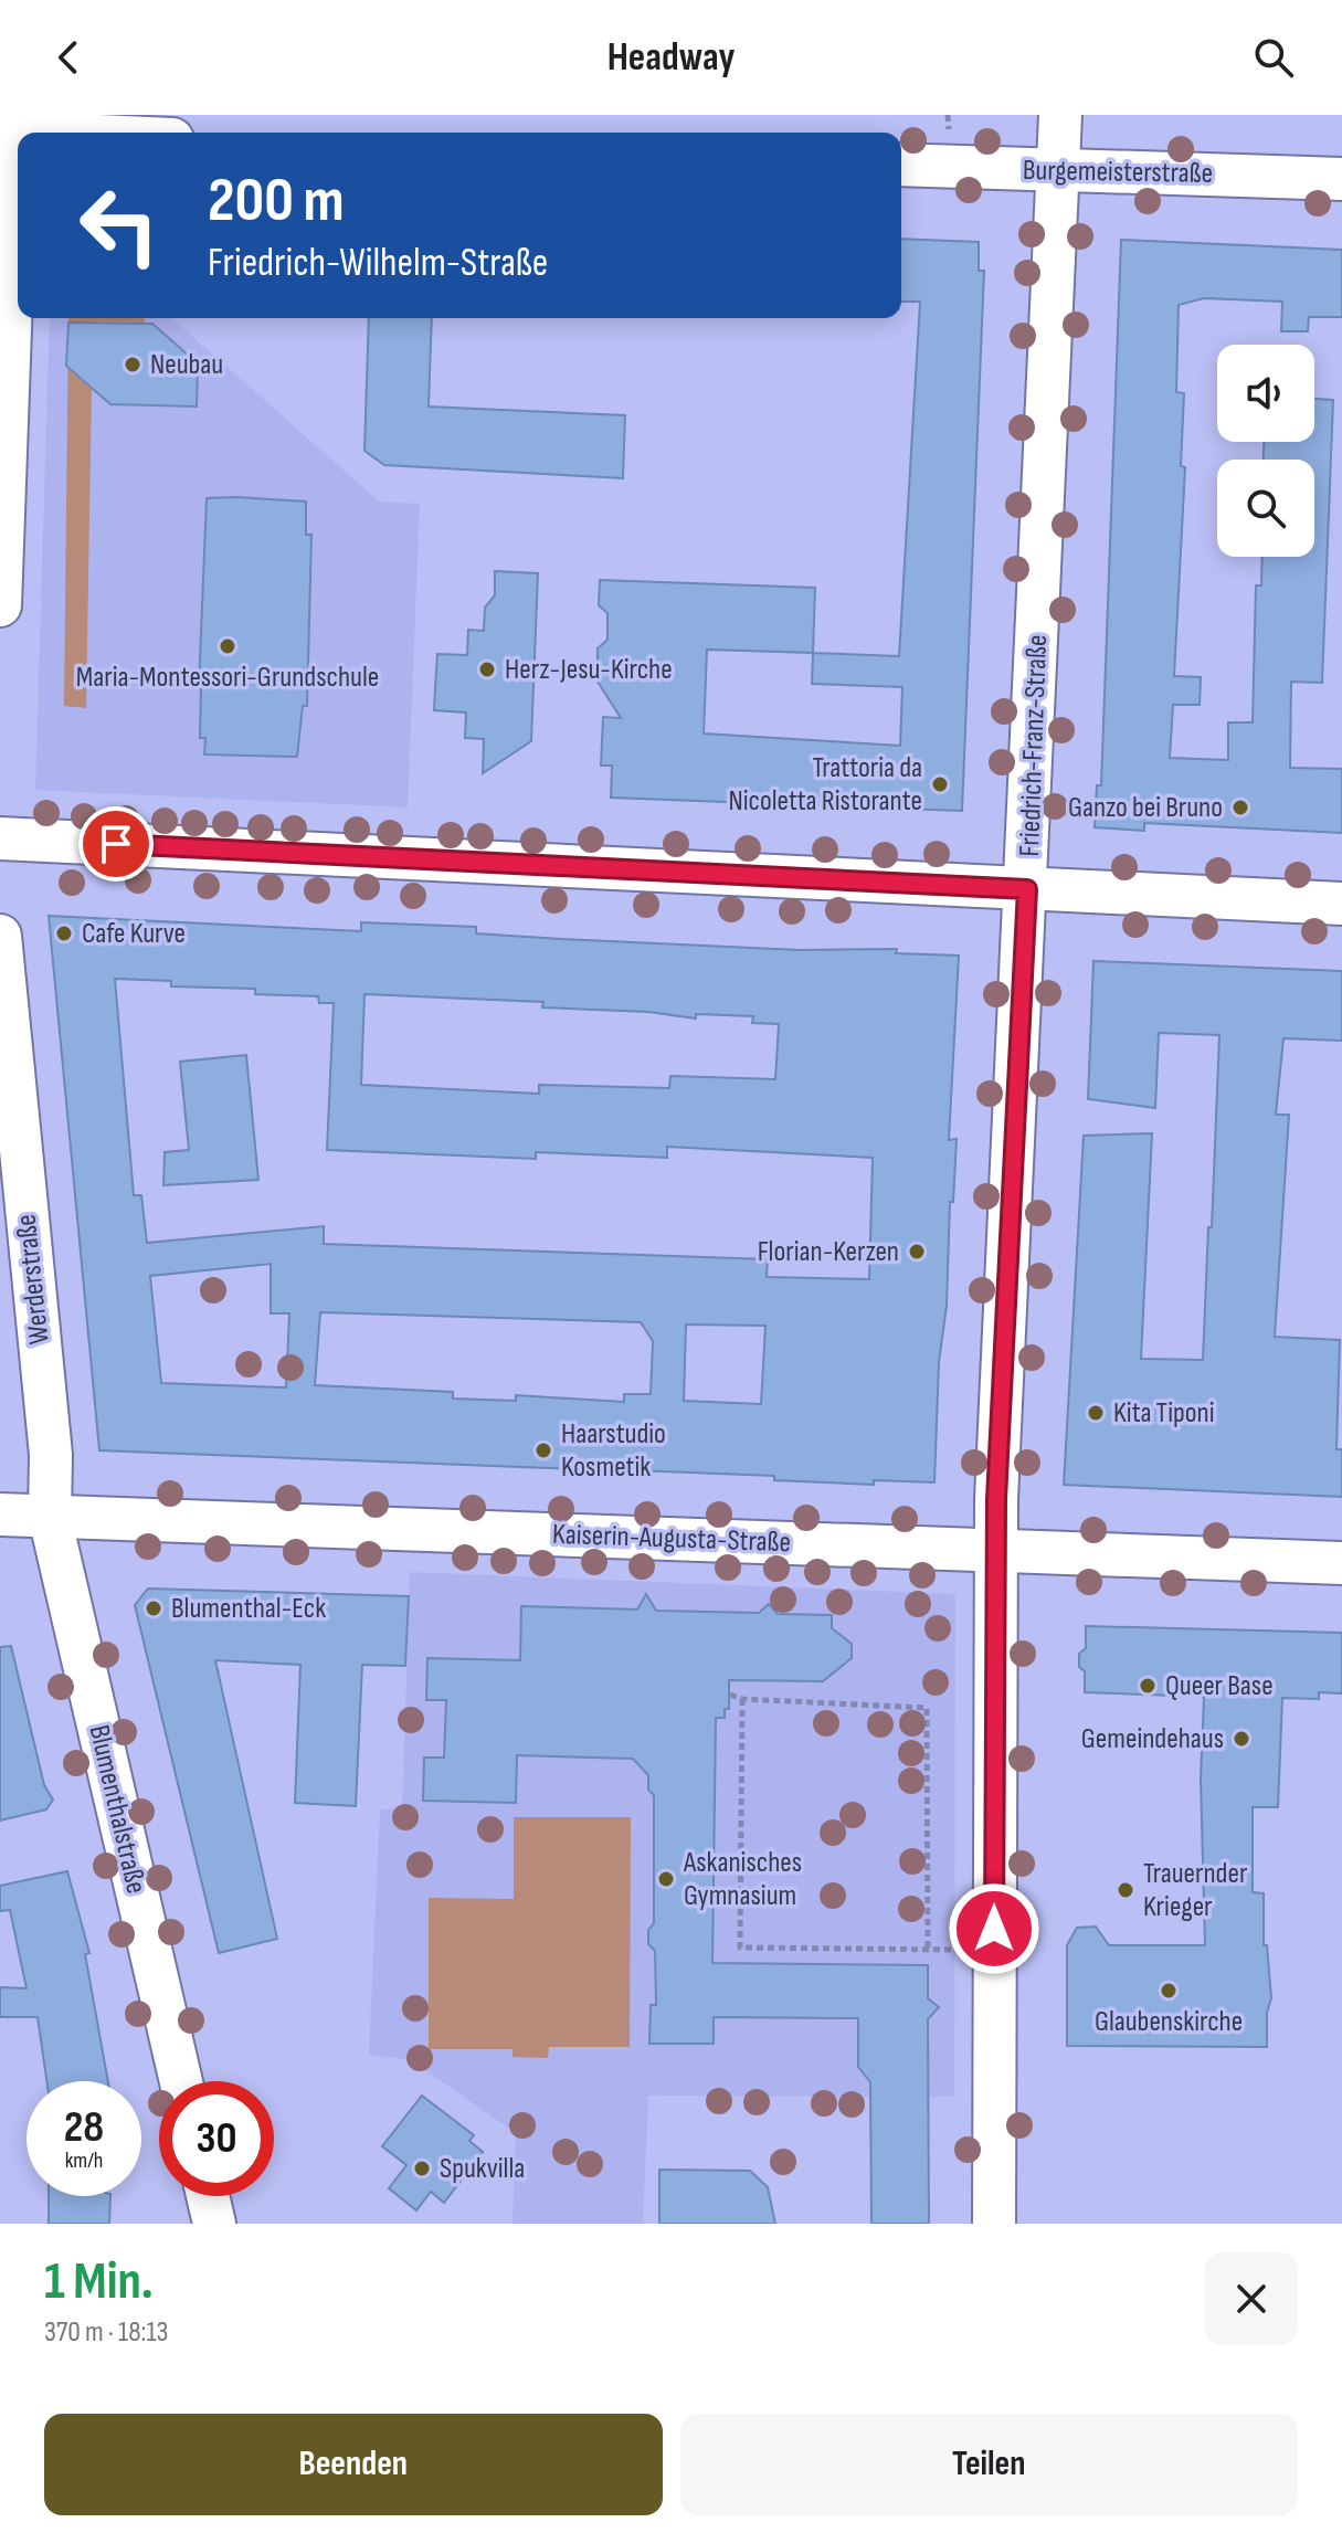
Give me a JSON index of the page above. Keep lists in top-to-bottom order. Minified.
{"streets":{"street":["Burgemeisterstraße","Friedrich-Franz-Straße","Werderstraße","Kaiserin-Augusta-Straße","Blumenthalstraße"]},"crossings":[["Burgemeisterstraße","Friedrich-Franz-Straße"],["Friedrich-Franz-Straße","Kaiserin-Augusta-Straße"],["Werderstraße","Kaiserin-Augusta-Straße"],["Werderstraße","Blumenthalstraße"],["Kaiserin-Augusta-Straße","Blumenthalstraße"]],"places":["Neubau","Maria-Montessori-Grundschule","Herz-Jesu-Kirche","Trattoria da Nicoletta Ristorante","Ganzo bei Bruno","Cafe Kurve","Florian-Kerzen","Kita Tiponi","Haarstudio Kosmetik","Blumenthal-Eck","Queer Base","Gemeindehaus","Askanisches Gymnasium","Trauernder Krieger","Glaubenskirche","Spukvilla"],"page":{"header":"Headway","turn":["200 m","Friedrich-Wilhelm-Straße"],"speed":"28 km/h","limit":"30","heading":["1 Min.","370 m · 18:13"],"buttons":["Beenden","Teilen"]}}
